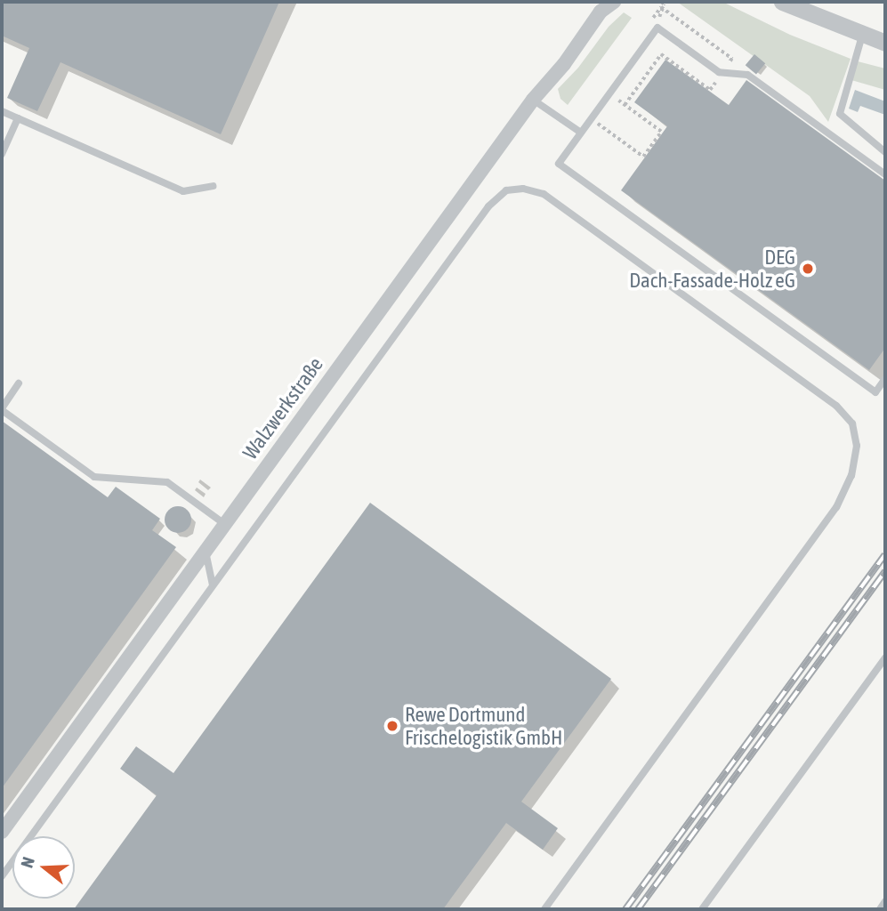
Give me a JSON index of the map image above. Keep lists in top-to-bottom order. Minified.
{"streets":{"street":["Walzwerkstraße"]},"places":["DEG Dach-Fassade-Holz eG","Rewe Dortmund Frischelogistik GmbH"],"north":"left"}
